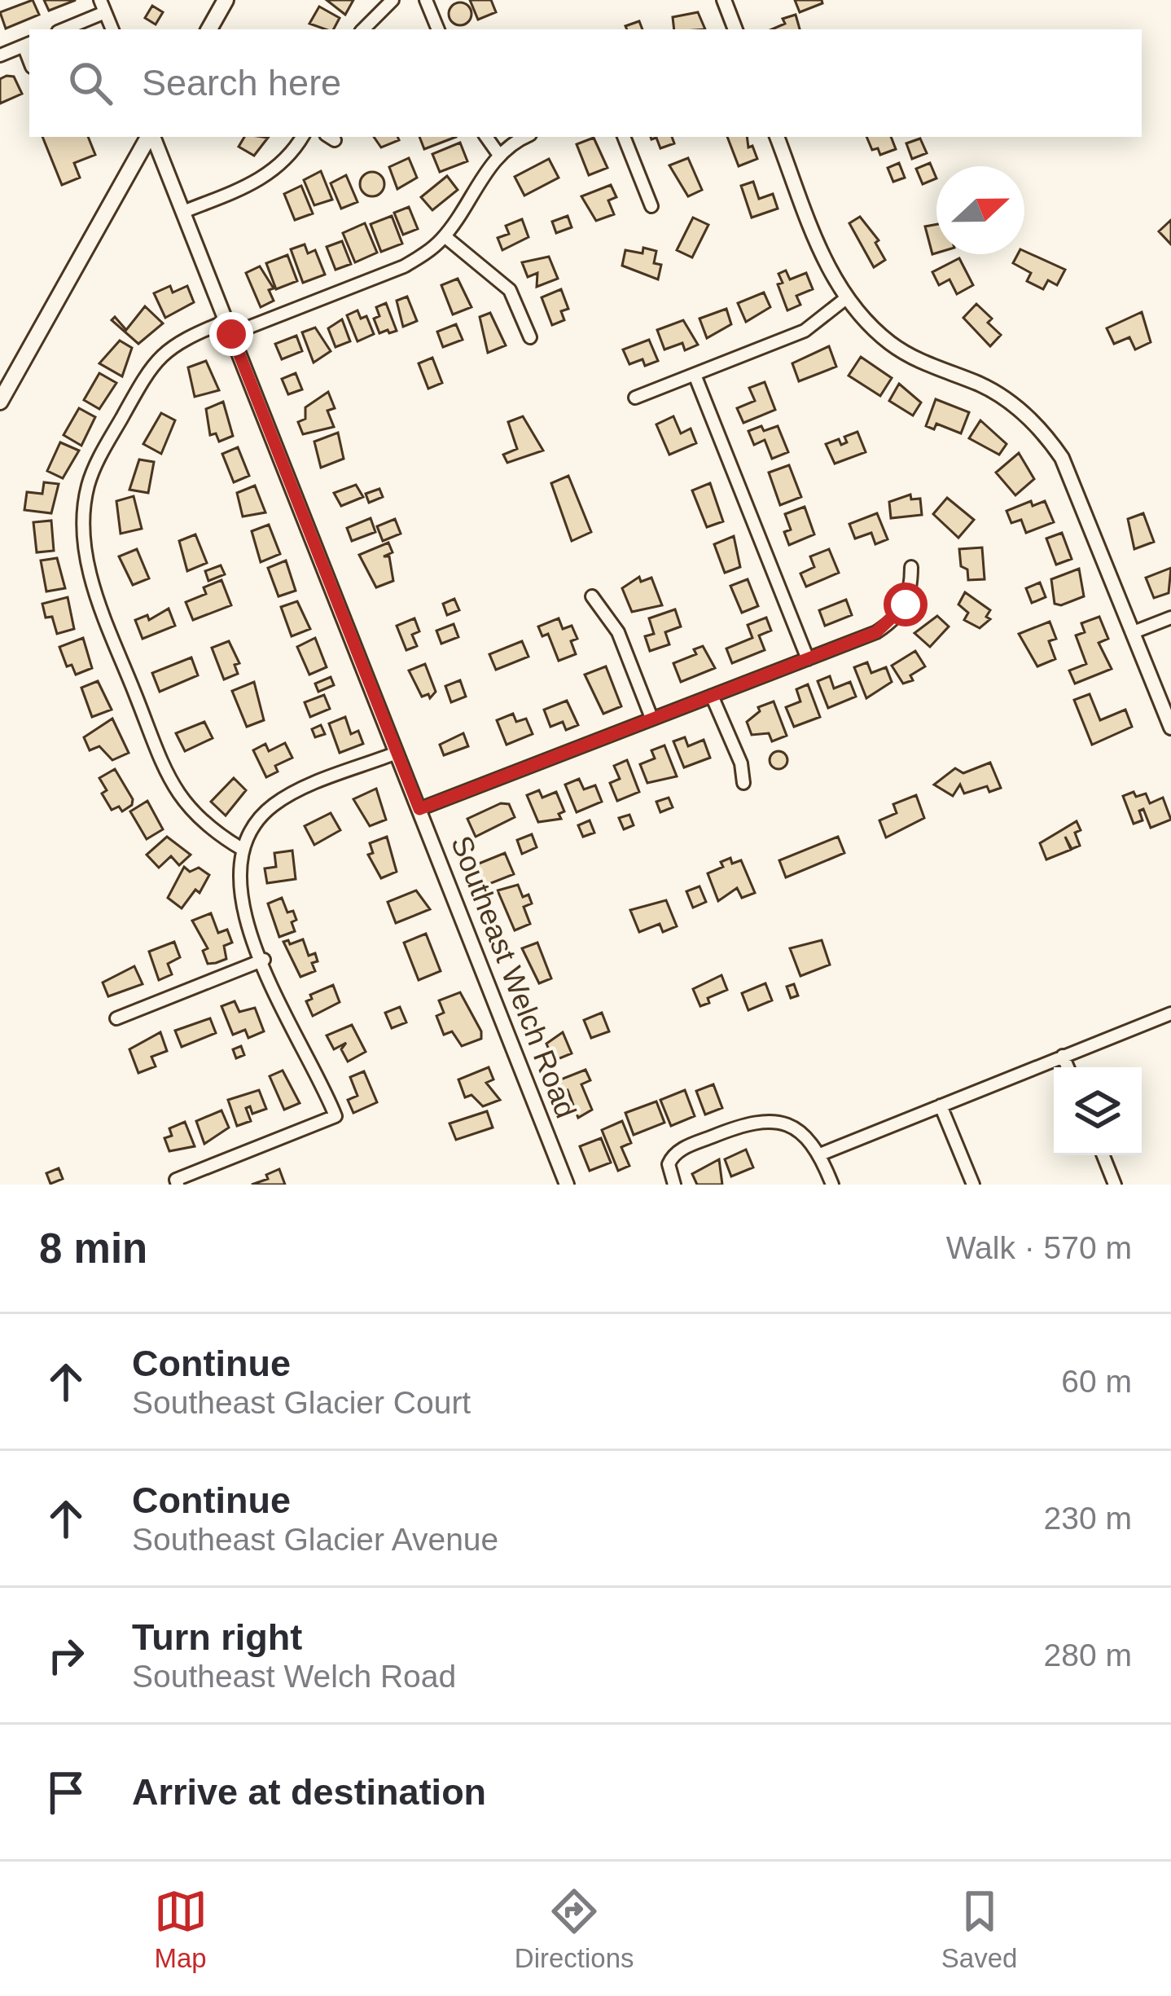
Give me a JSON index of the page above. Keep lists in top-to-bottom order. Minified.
{"streets":{"street":["Southeast Welch Road"]},"north":"right","page":{"search":"Search here","heading":["8 min","Walk · 570 m"],"list":[["Continue","Southeast Glacier Court","60 m"],["Continue","Southeast Glacier Avenue","230 m"],["Turn right","Southeast Welch Road","280 m"],"Arrive at destination"],"nav":["Map","Directions","Saved"]}}
